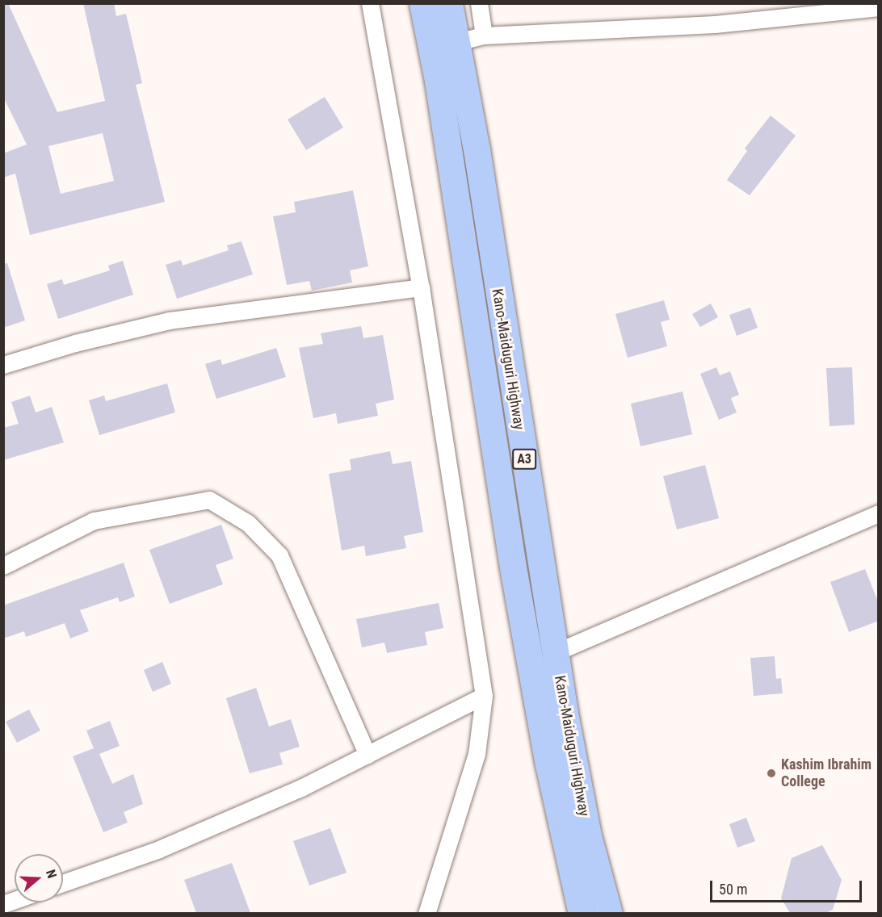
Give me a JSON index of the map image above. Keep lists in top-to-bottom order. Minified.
{"streets":{"highway":["Kano-Maiduguri Highway","A3"]},"places":["Kashim Ibrahim College"],"scale_bar":"50 m","north":"right"}
